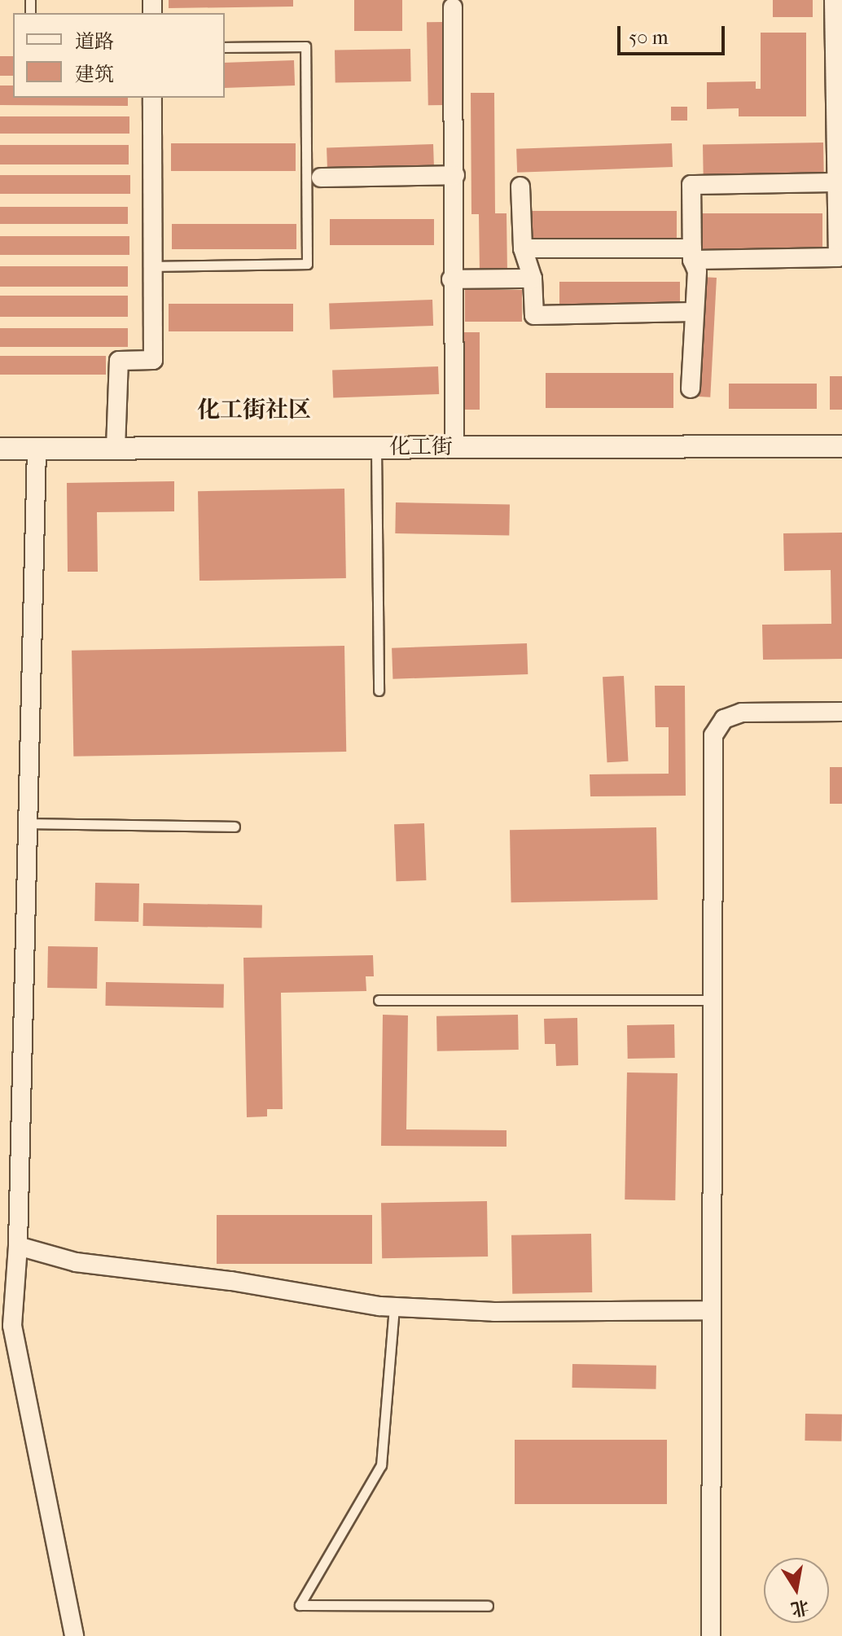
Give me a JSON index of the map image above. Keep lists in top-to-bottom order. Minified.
{"streets":{"street":["化工街"]},"districts":["化工街社区"],"legend":["道路","建筑"],"scale_bar":"50 m","north":"bottom"}
